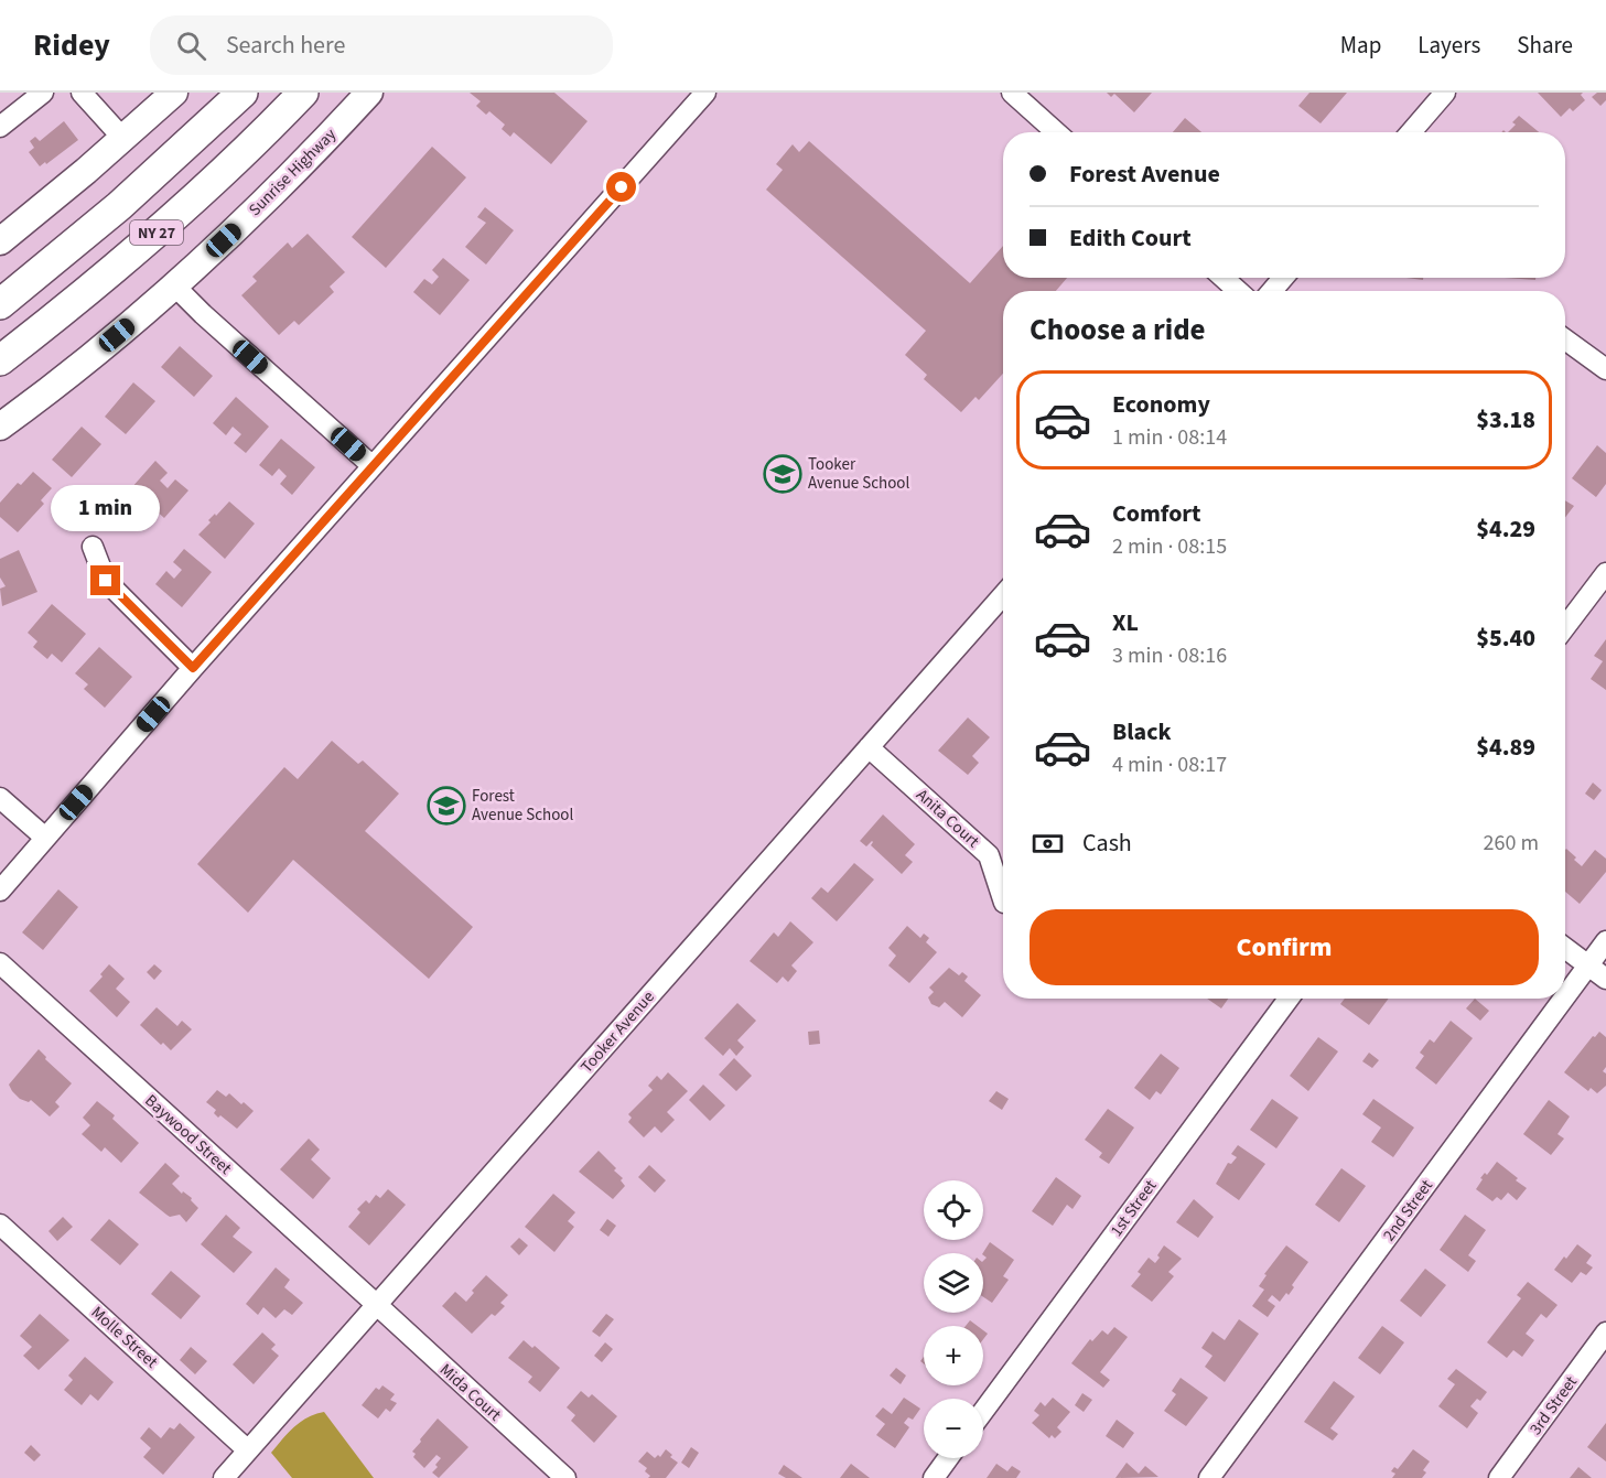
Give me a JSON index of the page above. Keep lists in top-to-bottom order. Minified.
{"streets":{"highway":["NY 27"],"main road":["Sunrise Highway"],"street":["Anita Court","Tooker Avenue","Baywood Street","1st Street","2nd Street","Molle Street","Mida Court","3rd Street"]},"crossings":[["Anita Court","Tooker Avenue"],["Tooker Avenue","Baywood Street"],["Tooker Avenue","Molle Street"],["Tooker Avenue","Mida Court"],["Baywood Street","Mida Court"]],"places":{"school or university":["Tooker Avenue School","Forest Avenue School"]},"page":{"header":"Ridey","search":"Search here","nav":["Map","Layers","Share"],"banner":["Forest Avenue","Edith Court"],"heading":"Choose a ride","list":[{"name":"Economy","note":"1 min · 08:14","value":"$3.18"},{"name":"Comfort","note":"2 min · 08:15","value":"$4.29"},{"name":"XL","note":"3 min · 08:16","value":"$5.40"},{"name":"Black","note":"4 min · 08:17","value":"$4.89"}],"bubble":"1 min","pay":["Cash","260 m"],"buttons":"Confirm","map_buttons":["+","−"]}}
